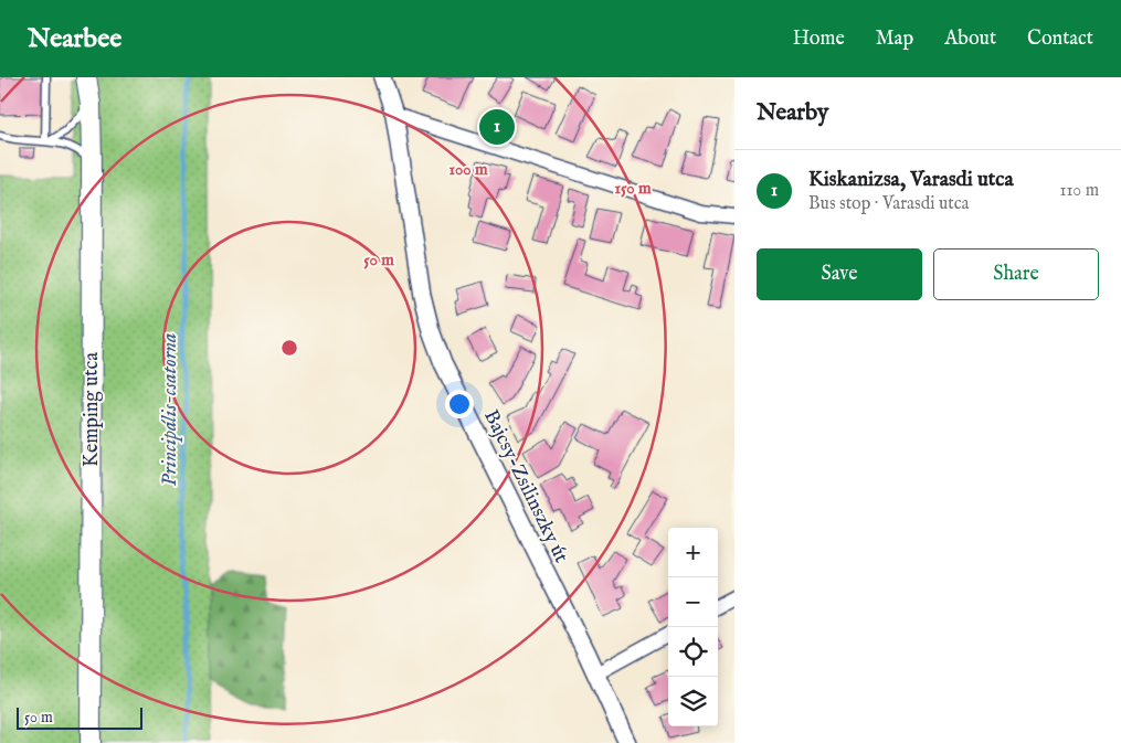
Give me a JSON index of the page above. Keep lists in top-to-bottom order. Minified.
{"streets":{"main road":["Kemping utca"],"street":["Bajcsy-Zsilinszky út"]},"water":["Principális-csatorna"],"scale_bar":"50 m","page":{"header":"Nearbee","nav":["Home","Map","About","Contact"],"heading":"Nearby","pins":"1","list":[{"mark":"1","name":"Kiskanizsa, Varasdi utca","note":"Bus stop · Varasdi utca","value":"110 m"}],"buttons":["Save","Share"],"map_buttons":["+","−"],"scale":"50 m"},"rings":["100 m","150 m","50 m"]}
